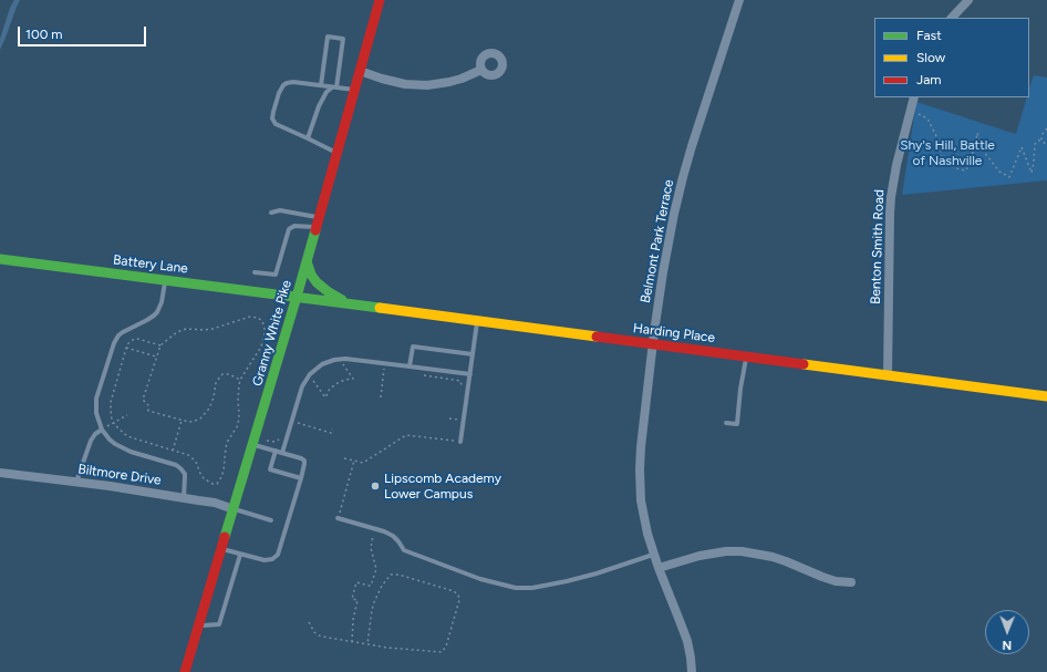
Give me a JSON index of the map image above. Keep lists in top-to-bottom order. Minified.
{"streets":{"main road":["Battery Lane","Granny White Pike","Harding Place"],"street":["Belmont Park Terrace","Benton Smith Road","Biltmore Drive"]},"crossings":[["Belmont Park Terrace","Harding Place"],["Benton Smith Road","Harding Place"],["Battery Lane","Granny White Pike"],["Battery Lane","Harding Place"],["Granny White Pike","Harding Place"],["Granny White Pike","Biltmore Drive"]],"parks":["Shy's Hill, Battle of Nashville"],"places":["Lipscomb Academy Lower Campus"],"legend":["Fast","Slow","Jam"],"scale_bar":"100 m","north":"bottom"}
